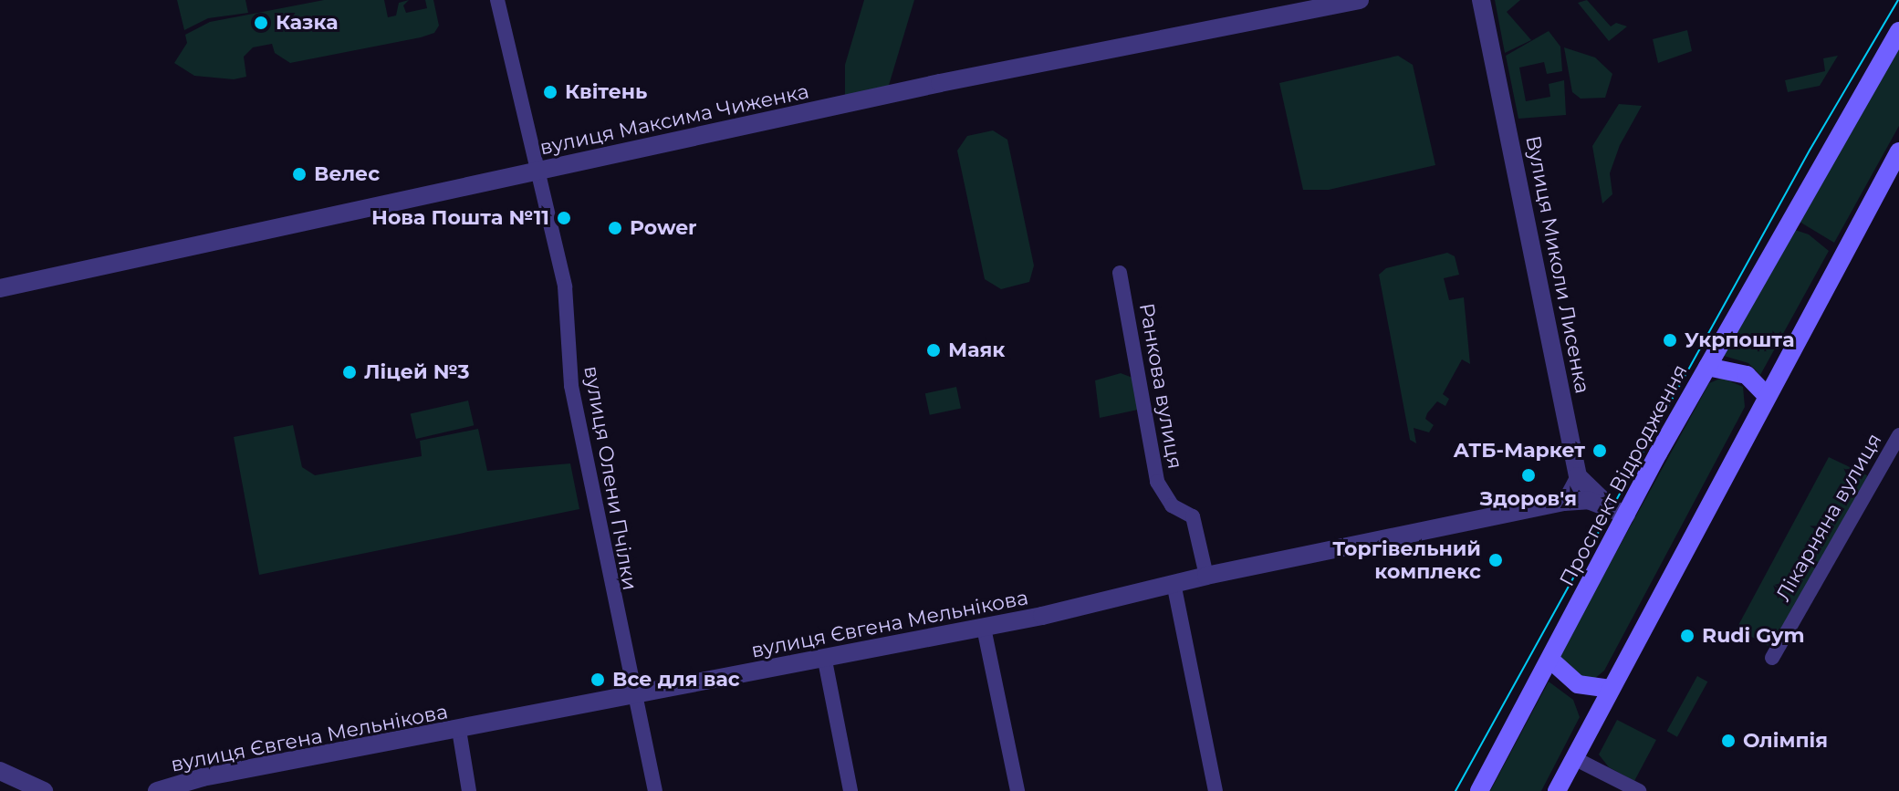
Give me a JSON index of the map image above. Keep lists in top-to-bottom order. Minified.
{"streets":{"main road":["Проспект Відродження"],"street":["вулиця Максима Чиженка","Вулиця Миколи Лисенка","Ранкова вулиця","вулиця Олени Пчілки","Лікарняна вулиця","вулиця Євгена Мельнікова"]},"crossings":[["вулиця Максима Чиженка","вулиця Олени Пчілки"],["Ранкова вулиця","вулиця Євгена Мельнікова"],["Проспект Відродження","вулиця Євгена Мельнікова"],["вулиця Олени Пчілки","вулиця Євгена Мельнікова"]],"places":["Казка","Квітень","Велес","Нова Пошта №11","Power","Укрпошта","Маяк","Ліцей №3","АТБ-Маркет","Здоров'я","Торгівельний комплекс","Rudi Gym","Все для вас","Олімпія"]}
